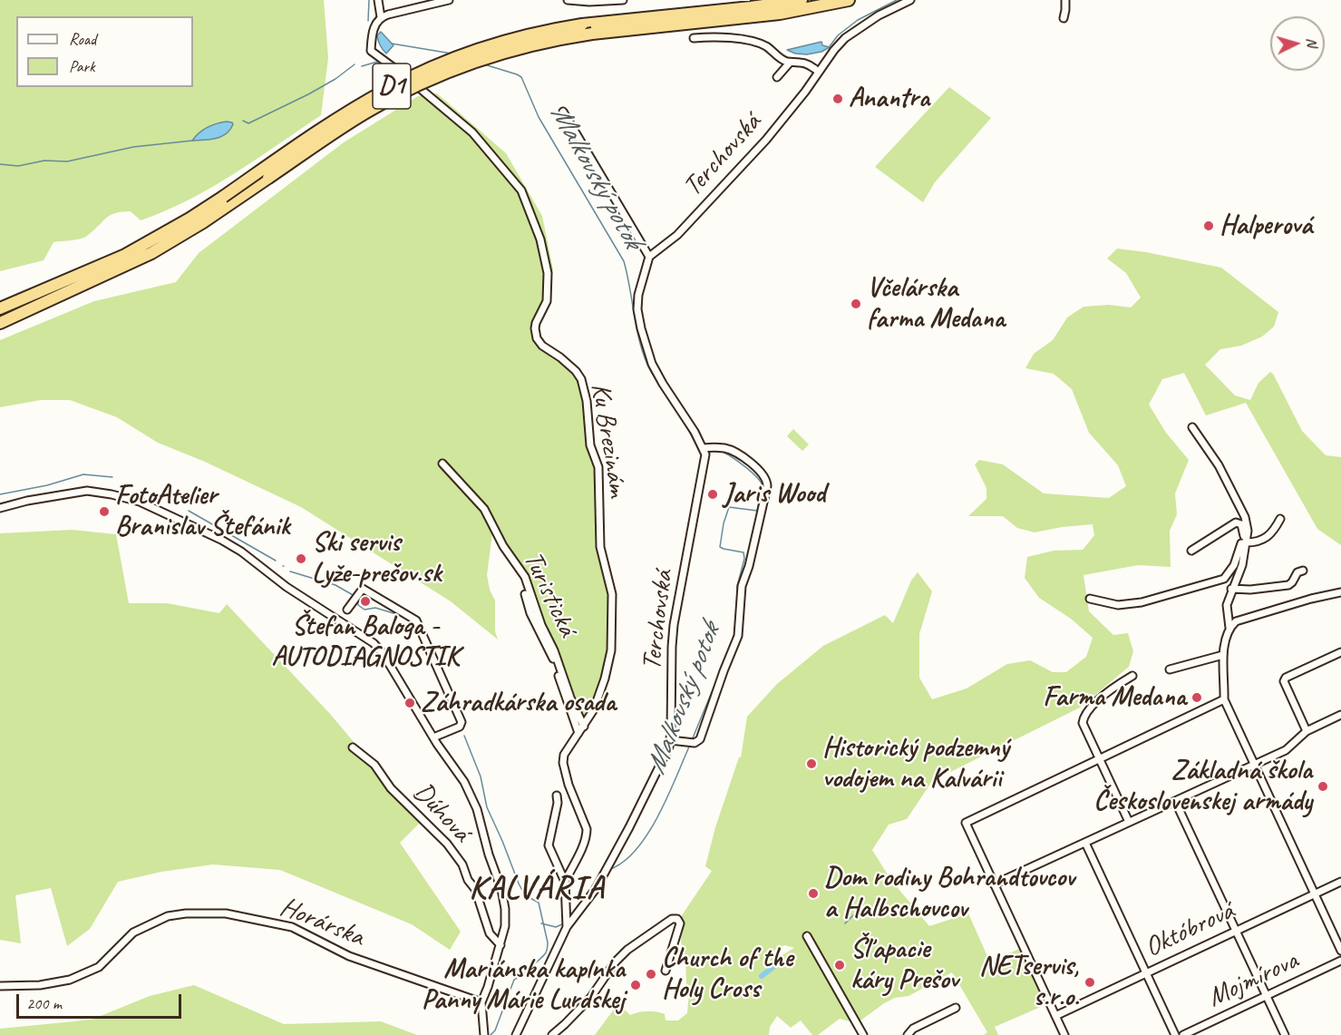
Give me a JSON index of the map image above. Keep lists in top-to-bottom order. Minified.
{"streets":{"highway":["D1"],"street":["Terchovská","Ku Brezinám","Turistická","Dúhová","Horárska","Októbrová","Mojmírova"]},"crossings":[["Ku Brezinám","Turistická"]],"districts":["KALVÁRIA"],"water":["Malkovský potok"],"places":["Anantra","Halperová","Včelárska farma Medana","Jaris Wood","FotoAtelier Branislav Štefánik","Ski servis Lyže-prešov.sk","Štefan Baloga - AUTODIAGNOSTIK","Farma Medana","Záhradkárska osada","Historický podzemný vodojem na Kalvárii","Základná škola Československej armády","Dom rodiny Bohrandtovcov a Halbschovcov","Šľapacie káry Prešov","Church of the Holy Cross","NETservis, s.r.o.","Mariánska kaplnka Panny Márie Lurdskej"],"legend":["Road","Park"],"scale_bar":"200 m","north":"right"}
